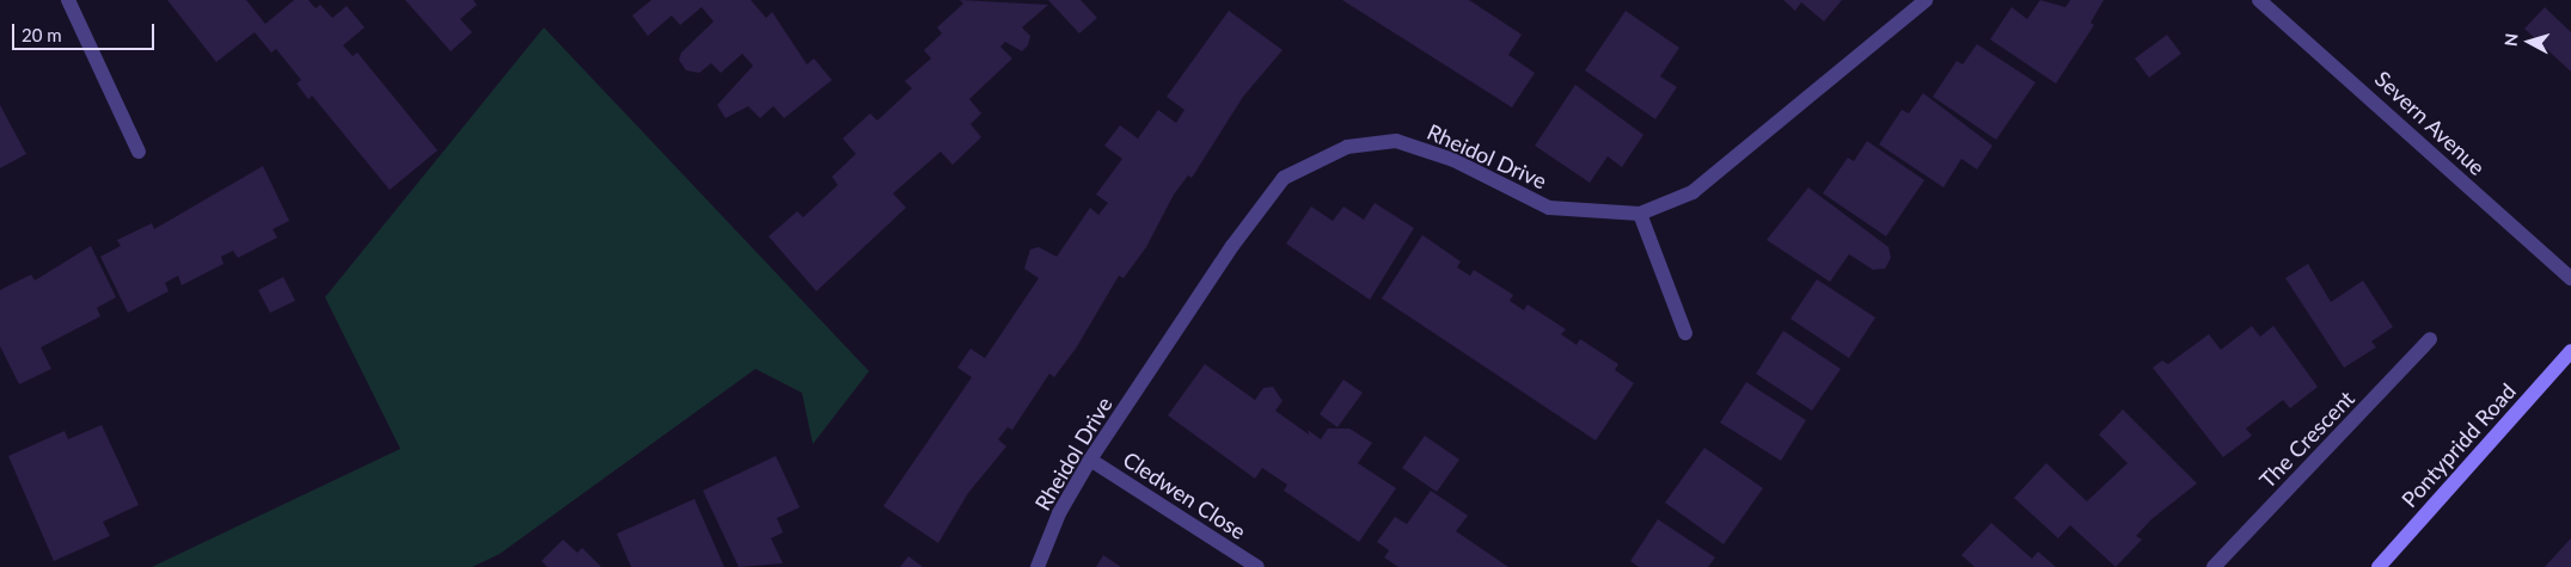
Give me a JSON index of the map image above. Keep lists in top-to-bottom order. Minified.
{"streets":{"main road":["Pontypridd Road"],"street":["Severn Avenue","Rheidol Drive","The Crescent","Cledwen Close"]},"crossings":[["Rheidol Drive","Cledwen Close"]],"scale_bar":"20 m","north":"left"}
